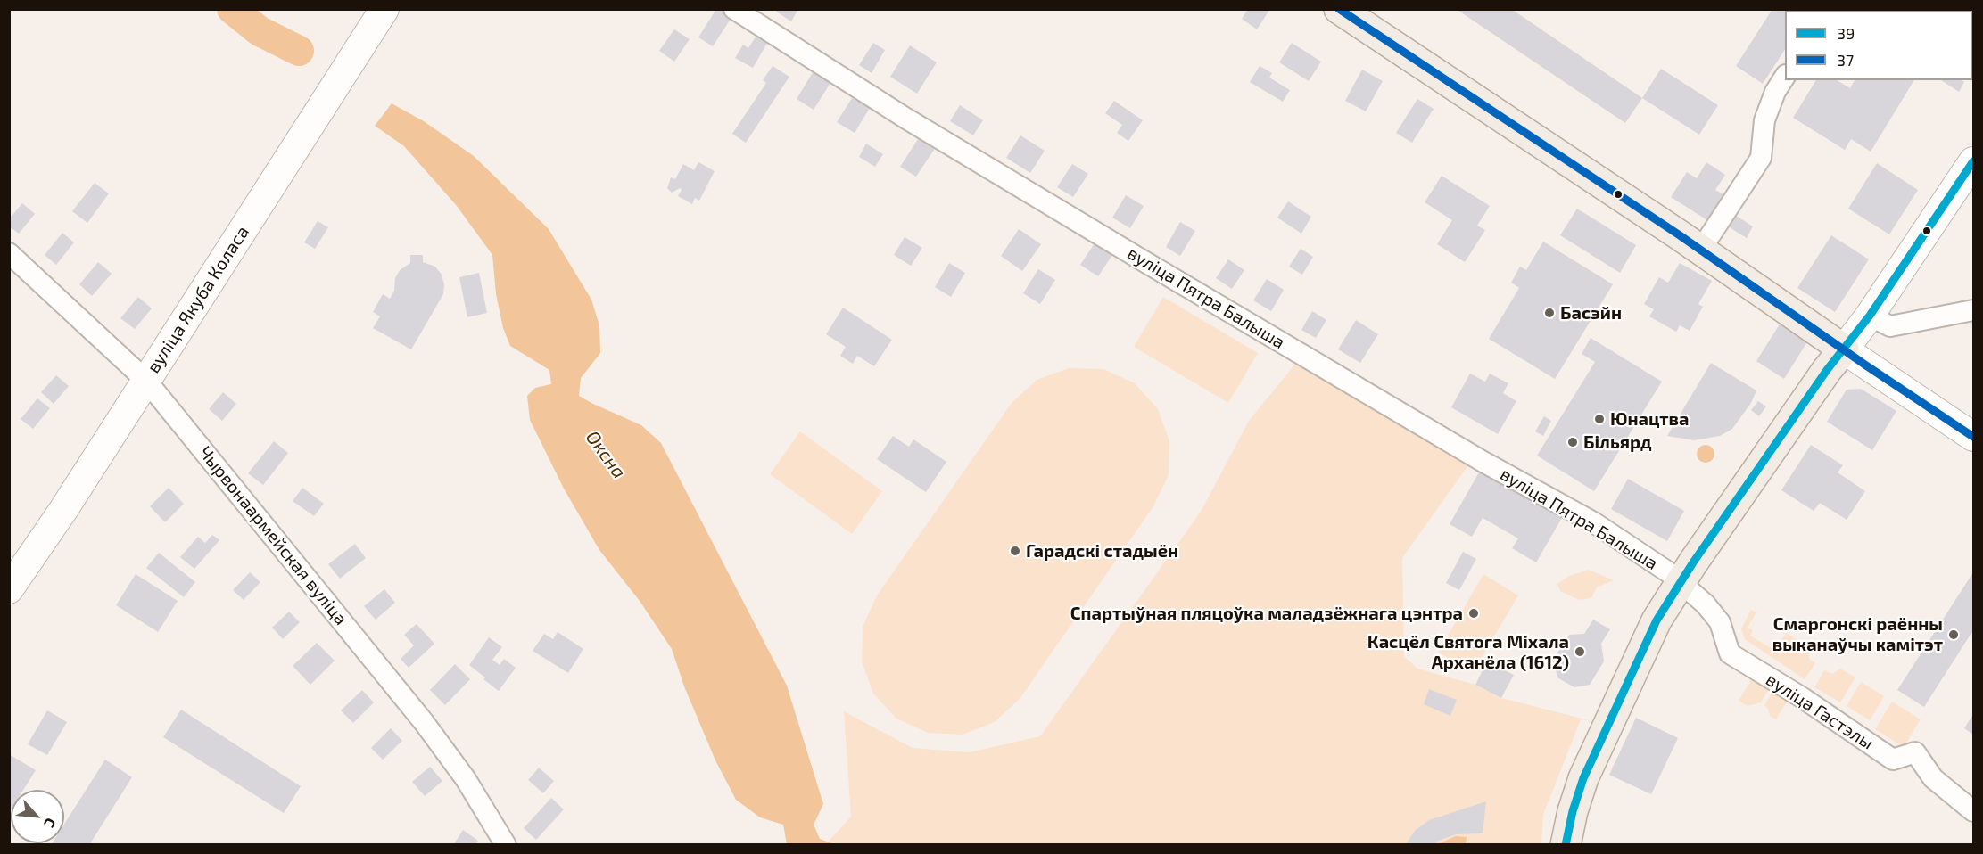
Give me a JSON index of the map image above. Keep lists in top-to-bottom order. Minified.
{"streets":{"main road":["вуліца Якуба Коласа"],"street":["вуліца Пятра Балыша","Чырвонаармейская вуліца","вуліца Гастэлы"]},"crossings":[["вуліца Пятра Балыша","вуліца Гастэлы"],["вуліца Якуба Коласа","Чырвонаармейская вуліца"]],"water":["Оксна"],"places":["Басэйн","Юнацтва","Більярд","Гарадскі стадыён","Спартыўная пляцоўка маладзёжнага цэнтра","Смаргонскі раённы выканаўчы камітэт","Касцёл Святога Міхала Арханёла (1612)"],"lines":["transit line 37","transit line 39"],"legend":["39","37"],"north":"bottom right"}
